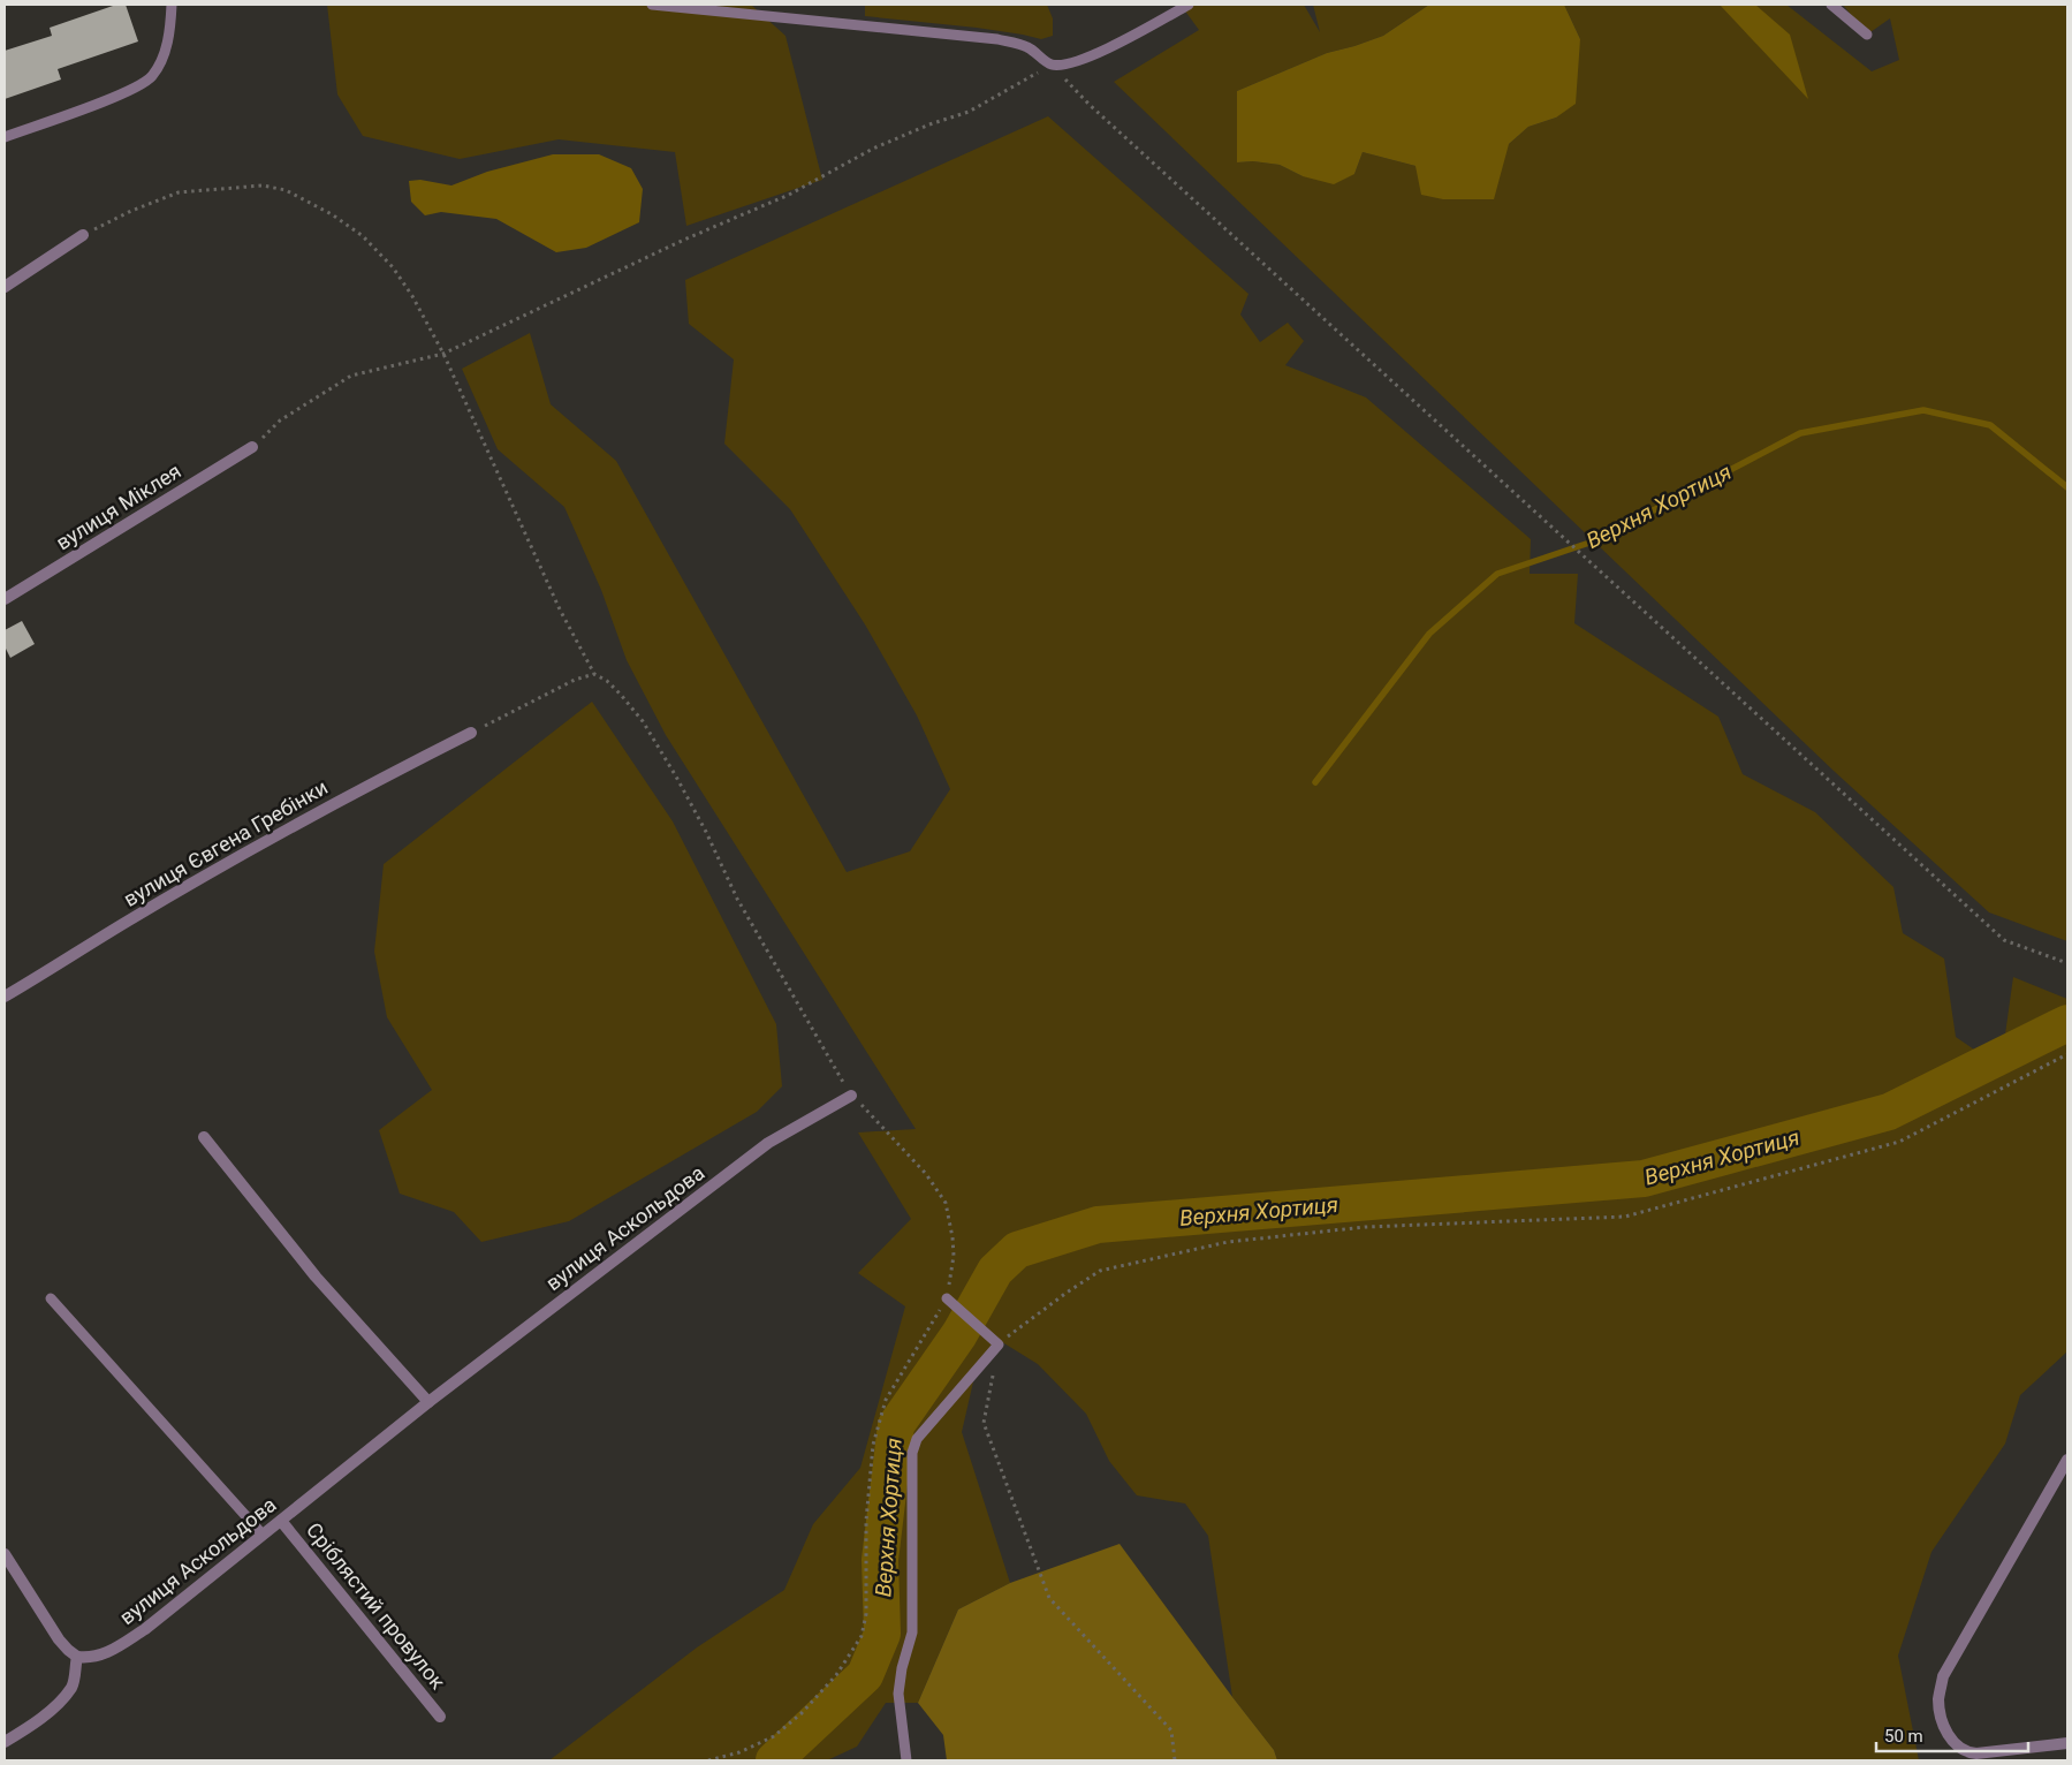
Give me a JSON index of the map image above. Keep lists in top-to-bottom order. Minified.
{"streets":{"street":["вулиця Міклея","вулиця Євгена Гребінки","вулиця Аскольдова","Сріблястий провулок"]},"crossings":[["вулиця Аскольдова","Сріблястий провулок"]],"water":["Верхня Хортиця"],"scale_bar":"50 m"}
